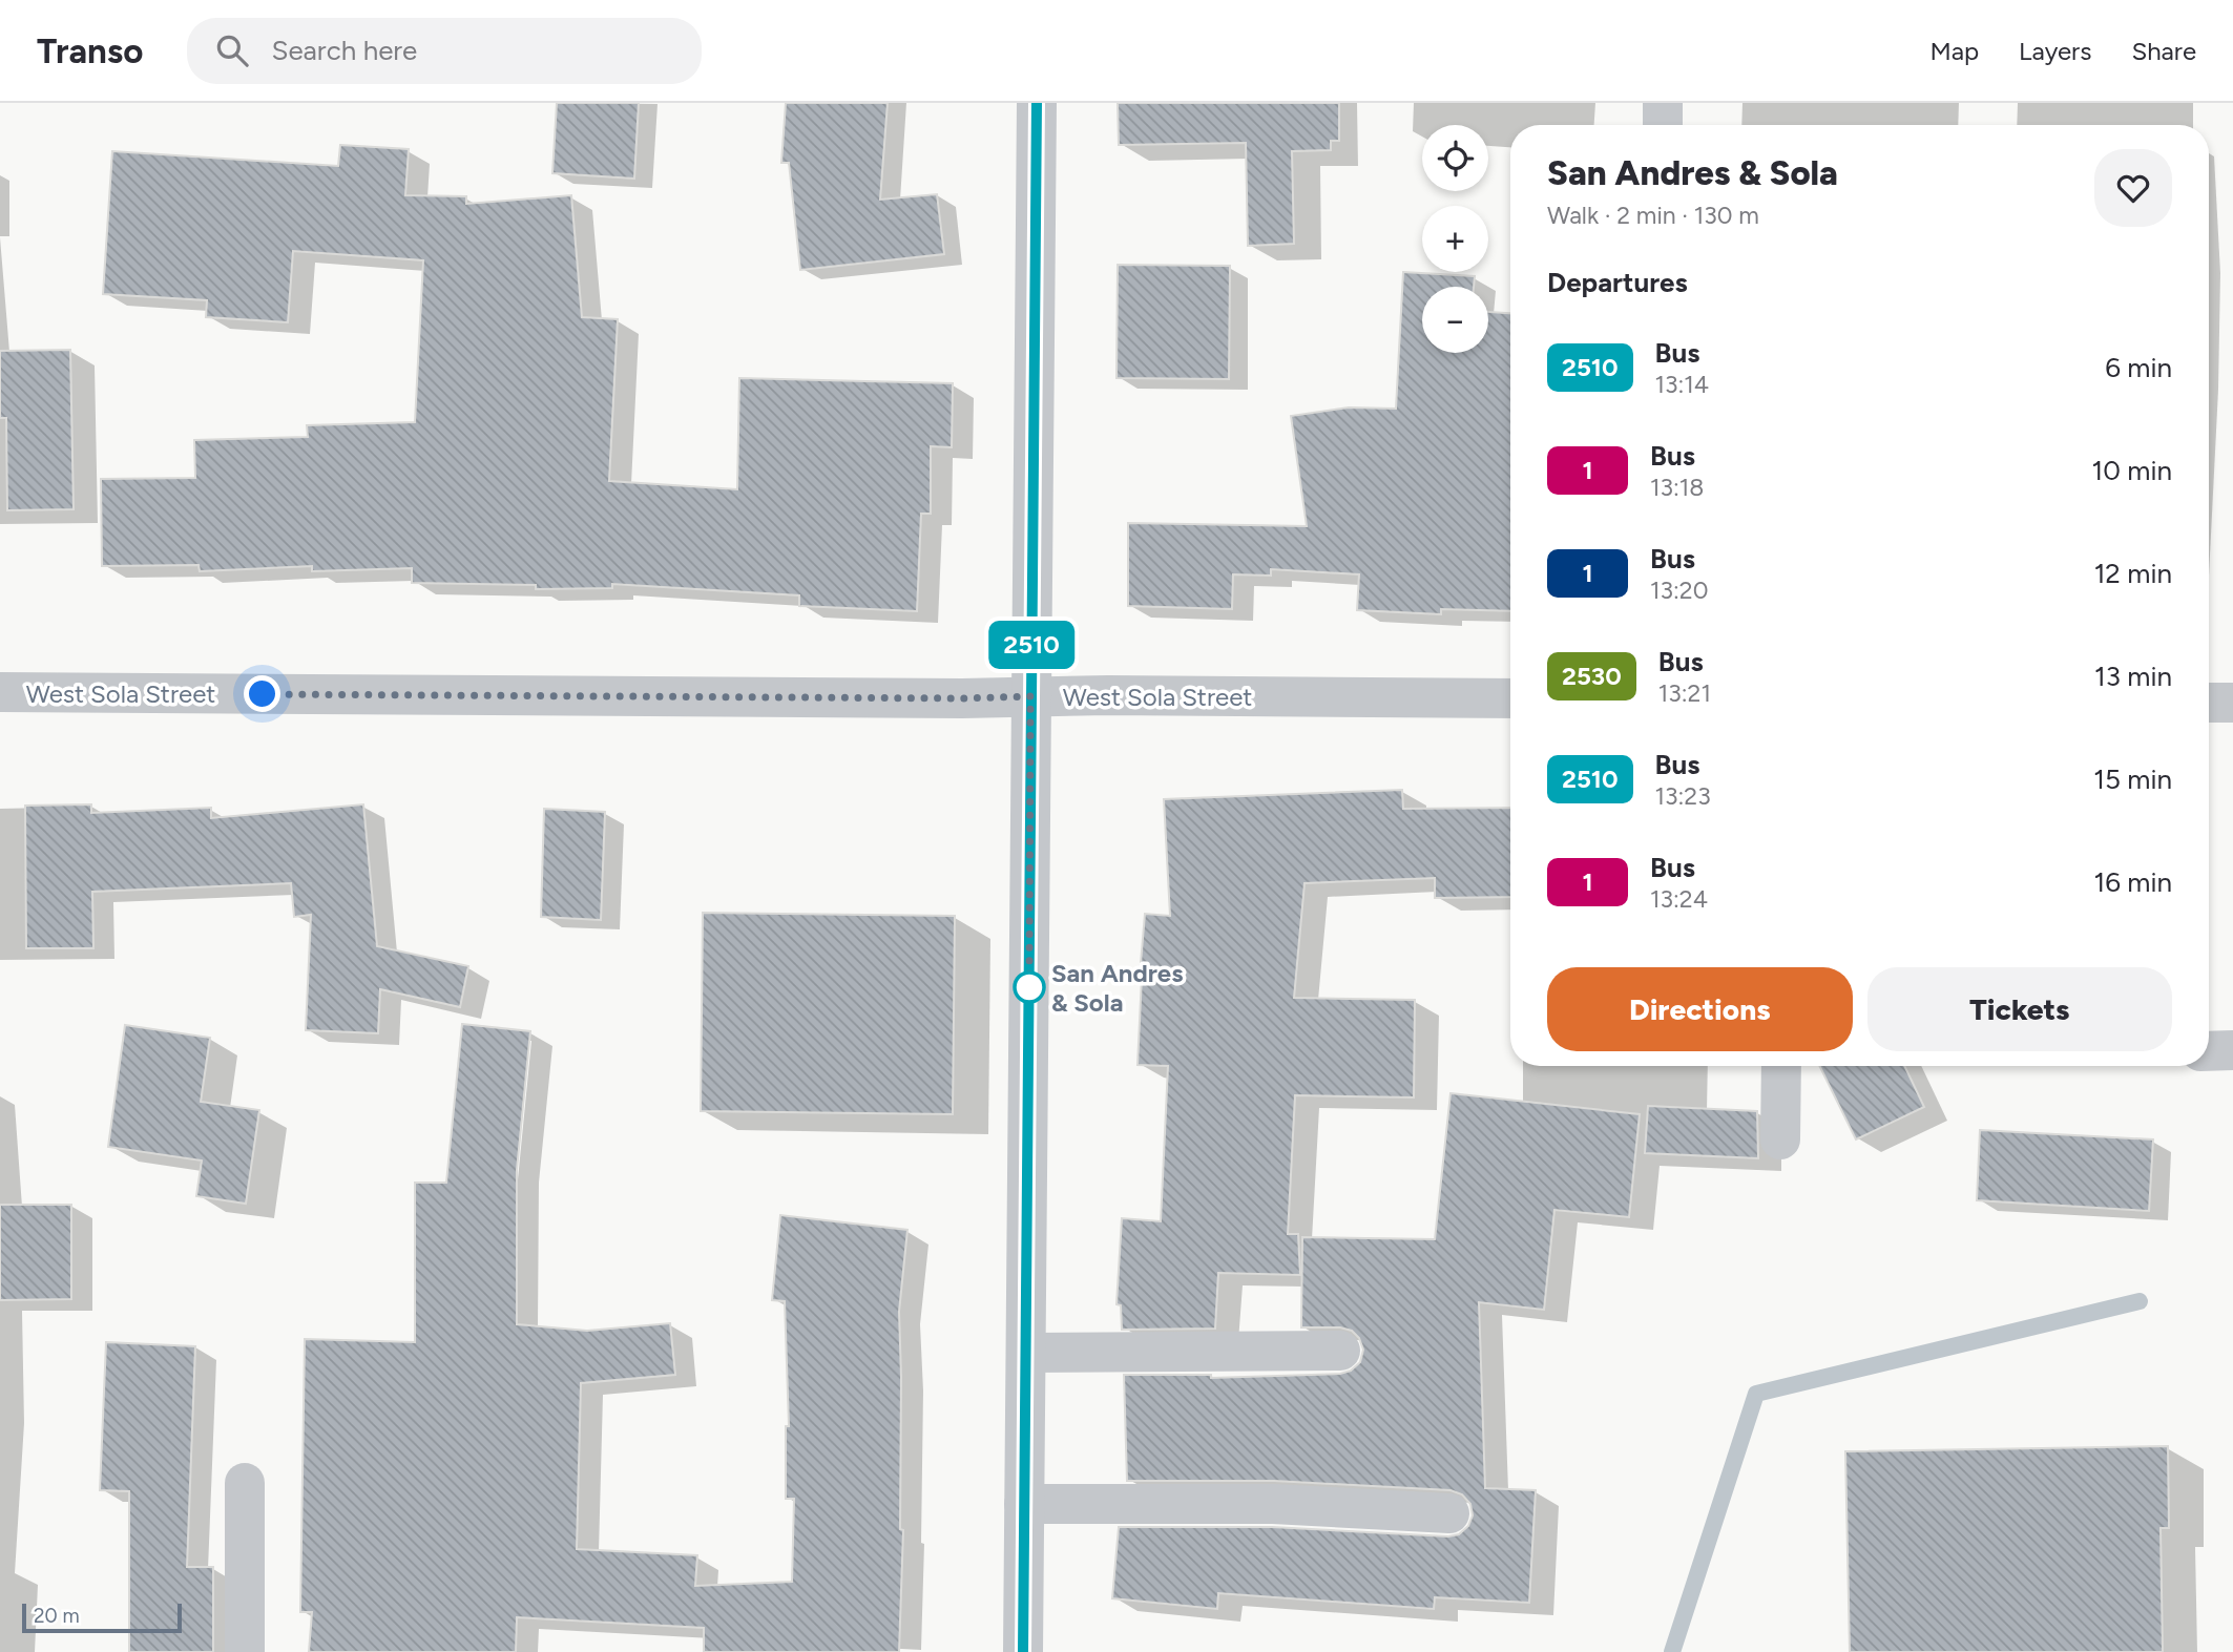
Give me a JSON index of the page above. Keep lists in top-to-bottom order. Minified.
{"streets":{"street":["West Sola Street"]},"places":["San Andres & Sola"],"lines":["bus line 2510"],"scale_bar":"20 m","page":{"header":"Transo","search":"Search here","nav":["Map","Layers","Share"],"on_map":"2510","map_buttons":["+","−"],"heading":[["San Andres & Sola","Walk · 2 min · 130 m"],"Departures"],"list":[{"mark":"2510","name":"Bus","note":"13:14","value":"6 min"},{"mark":"1","name":"Bus","note":"13:18","value":"10 min"},{"mark":"1","name":"Bus","note":"13:20","value":"12 min"},{"mark":"2530","name":"Bus","note":"13:21","value":"13 min"},{"mark":"2510","name":"Bus","note":"13:23","value":"15 min"},{"mark":"1","name":"Bus","note":"13:24","value":"16 min"}],"buttons":["Directions","Tickets"],"scale":"20 m"}}
